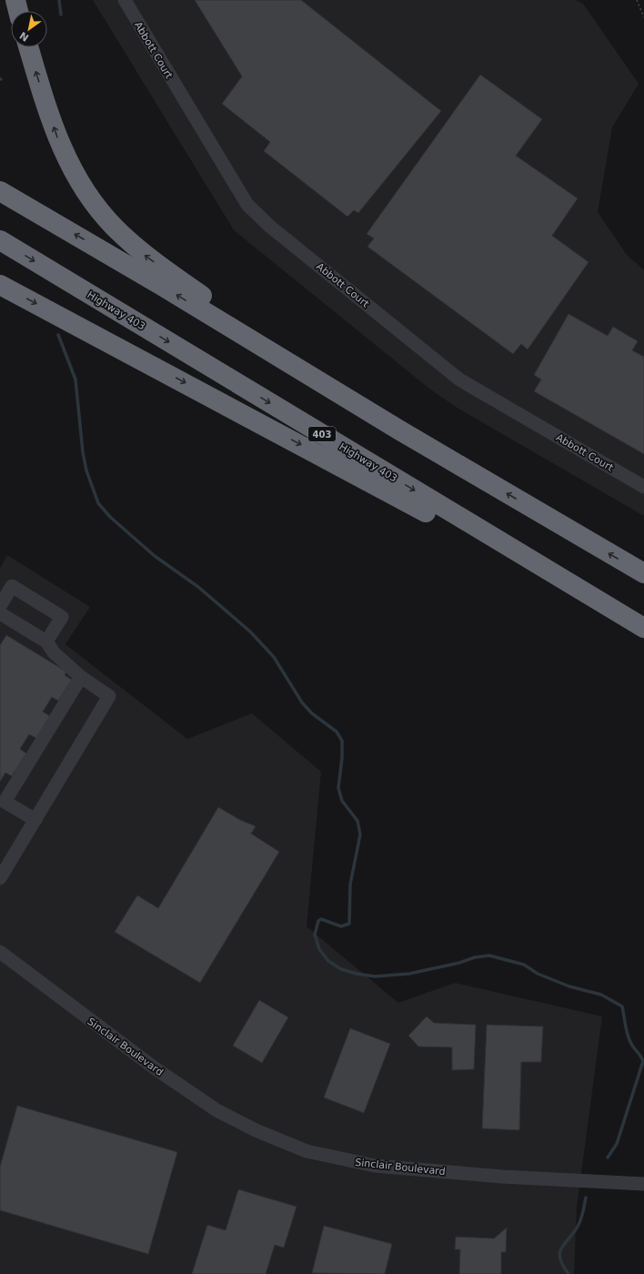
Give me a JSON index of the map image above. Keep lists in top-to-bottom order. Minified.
{"streets":{"highway":["Highway 403","403"],"street":["Abbott Court","Sinclair Boulevard"]},"north":"bottom left"}
